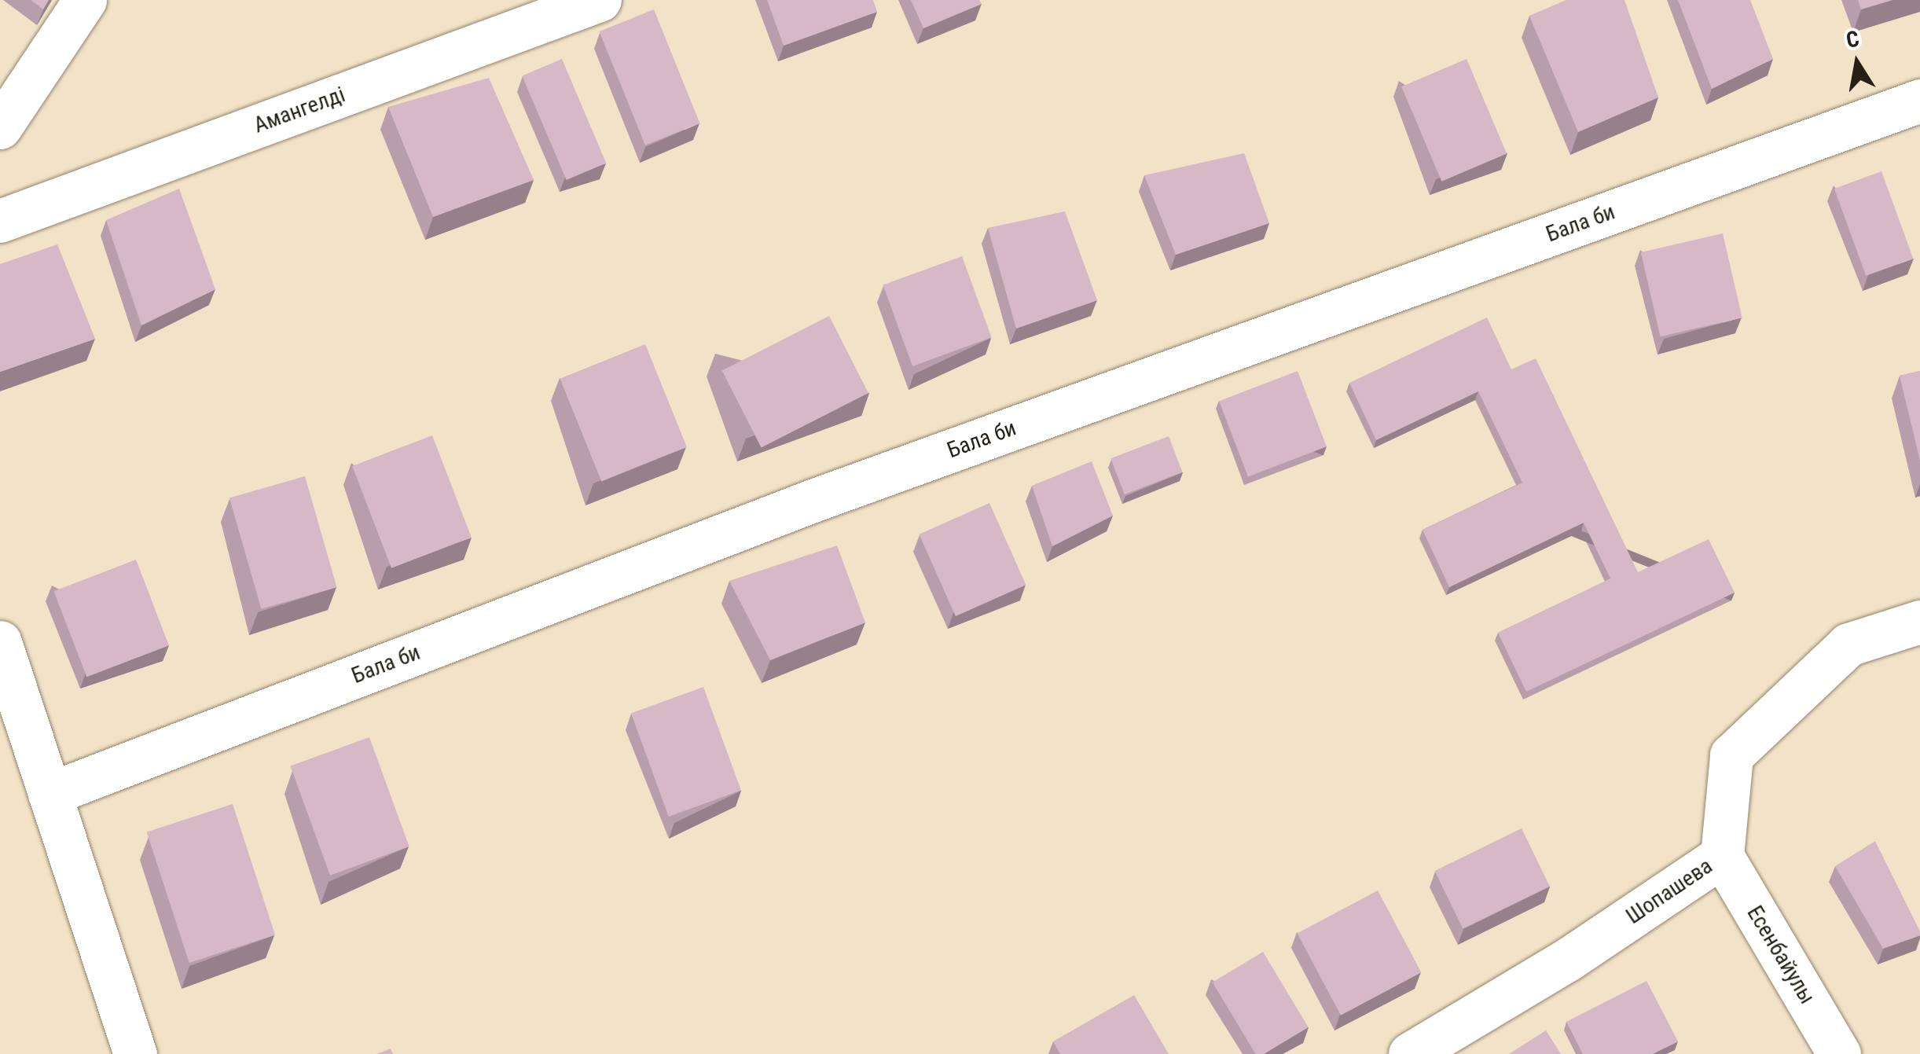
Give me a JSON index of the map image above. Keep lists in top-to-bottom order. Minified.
{"streets":{"street":["Амангелді","Бала би","Шопашева","Есенбайулы"]},"crossings":[["Шопашева","Есенбайулы"]],"north":"top"}
